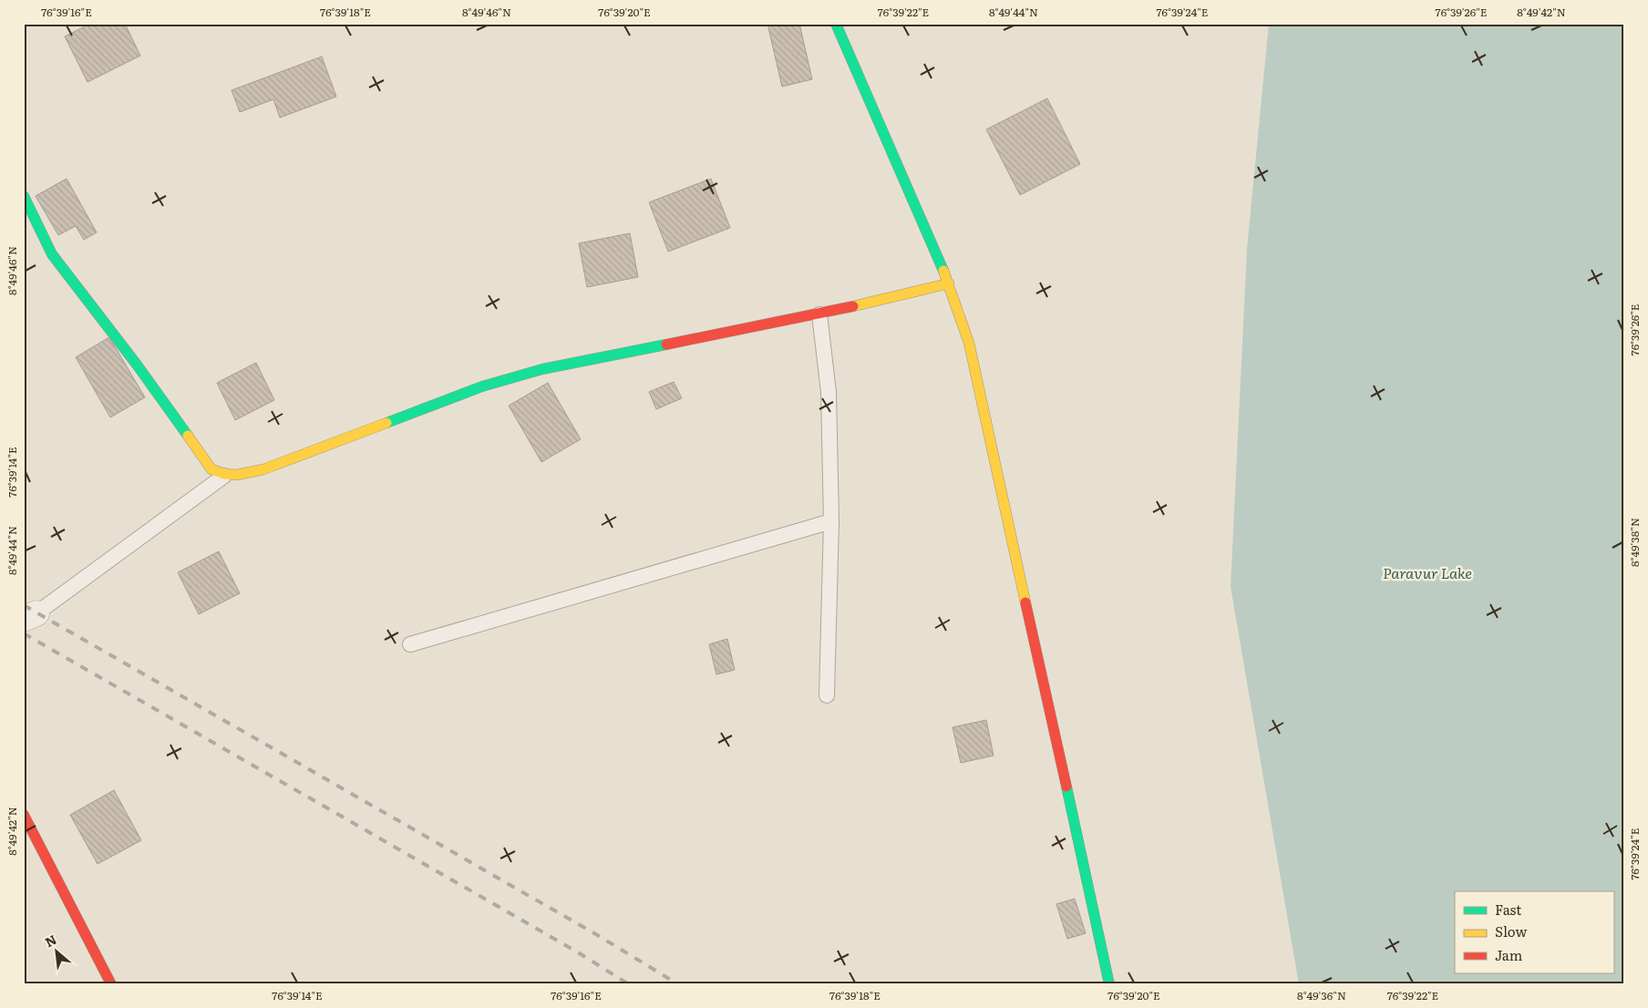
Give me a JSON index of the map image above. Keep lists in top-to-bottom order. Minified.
{"water":["Paravur Lake"],"legend":["Fast","Slow","Jam"],"north":"top left","coordinates":["76°39'16\"E","76°39'18\"E","8°49'46\"N","76°39'20\"E","76°39'22\"E","8°49'44\"N","76°39'24\"E","76°39'26\"E","8°49'42\"N","76°39'14\"E","8°49'38\"N","8°49'36\"N"]}
